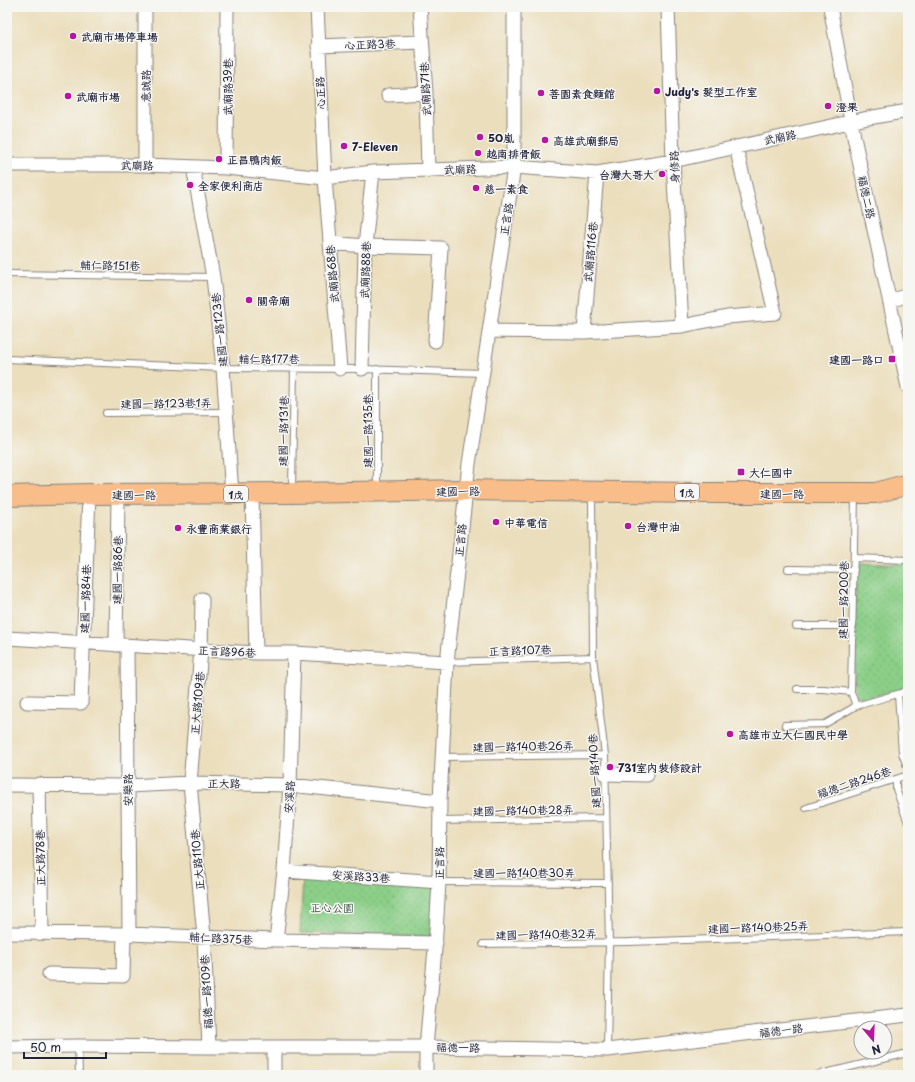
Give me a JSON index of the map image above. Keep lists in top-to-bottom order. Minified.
{"streets":{"main road":["建國一路","1戊"],"street":["心正路3巷","意誠路","武廟路39巷","武廟路71巷","心正路","武廟路","身修路","福德二路","正言路","武廟路116巷","武廟路88巷","武廟路68巷","建國一路123巷","建國一路86巷","建國一路84巷","正言路96巷","正大路109巷","正大路","安樂路","安溪路","正大路78巷","正大路110巷","安溪路33巷","輔仁路375巷","福德一路109巷","福德一路"],"lane":["輔仁路151巷","輔仁路177巷","建國一路123巷1弄","建國一路131巷","建國一路135巷","建國一路200巷","正言路107巷","建國一路140巷26弄","建國一路140巷","福德二路246巷","建國一路140巷28弄","建國一路140巷30弄","建國一路140巷25弄","建國一路140巷32弄"]},"crossings":[["心正路3巷","武廟路71巷"],["心正路3巷","心正路"],["意誠路","武廟路"],["武廟路39巷","武廟路"],["武廟路71巷","武廟路"],["心正路","武廟路"],["心正路","武廟路68巷"],["武廟路","身修路"],["武廟路","福德二路"],["武廟路","正言路"],["武廟路","武廟路116巷"],["武廟路","武廟路88巷"],["武廟路","武廟路68巷"],["武廟路","建國一路123巷"],["正言路","輔仁路177巷"],["正言路","建國一路"],["正言路","正言路107巷"],["正言路","正言路96巷"],["正言路","建國一路140巷26弄"],["正言路","正大路"],["正言路","建國一路140巷28弄"],["正言路","建國一路140巷30弄"],["正言路","安溪路33巷"],["正言路","輔仁路375巷"],["正言路","福德一路"],["輔仁路151巷","建國一路123巷"],["武廟路88巷","輔仁路177巷"],["武廟路68巷","輔仁路177巷"],["建國一路123巷","輔仁路177巷"],["建國一路123巷","建國一路123巷1弄"],["建國一路123巷","建國一路"],["輔仁路177巷","建國一路131巷"],["輔仁路177巷","建國一路135巷"],["建國一路131巷","建國一路"],["建國一路135巷","建國一路"],["建國一路","建國一路86巷"],["建國一路","建國一路84巷"],["建國一路","建國一路200巷"],["建國一路","建國一路140巷"],["建國一路86巷","正言路96巷"],["建國一路86巷","安樂路"],["建國一路84巷","正言路96巷"],["正言路107巷","正言路96巷"],["正言路107巷","建國一路140巷"],["正言路96巷","正大路109巷"],["正言路96巷","安樂路"],["正言路96巷","安溪路"],["正大路109巷","正大路"],["正大路109巷","正大路110巷"],["建國一路140巷26弄","建國一路140巷"],["建國一路140巷","建國一路140巷28弄"],["建國一路140巷","建國一路140巷30弄"],["建國一路140巷","建國一路140巷25弄"],["建國一路140巷","建國一路140巷32弄"],["建國一路140巷","福德一路"],["正大路","安樂路"],["正大路","安溪路"],["正大路","正大路78巷"],["正大路","正大路110巷"],["安樂路","輔仁路375巷"],["安溪路","安溪路33巷"],["安溪路","輔仁路375巷"],["正大路78巷","輔仁路375巷"],["正大路110巷","輔仁路375巷"],["正大路110巷","福德一路109巷"],["建國一路140巷30弄","安溪路33巷"],["建國一路140巷25弄","建國一路140巷32弄"],["輔仁路375巷","福德一路109巷"],["福德一路109巷","福德一路"]],"parks":["正心公園"],"places":{"other":["武廟市場停車場","Judy's 髮型工作室","菩園素食麵館","武廟市場","澄果","50嵐","高雄武廟郵局","7-Eleven","越南排骨飯","正昌鴨肉飯","台灣大哥大","全家便利商店","慈一素食","關帝廟","中華電信","台灣中油","永豐商業銀行","高雄市立大仁國民中學","731室內裝修設計"],"transit":["建國一路口","大仁國中"]},"scale_bar":"50 m","north":"bottom"}
